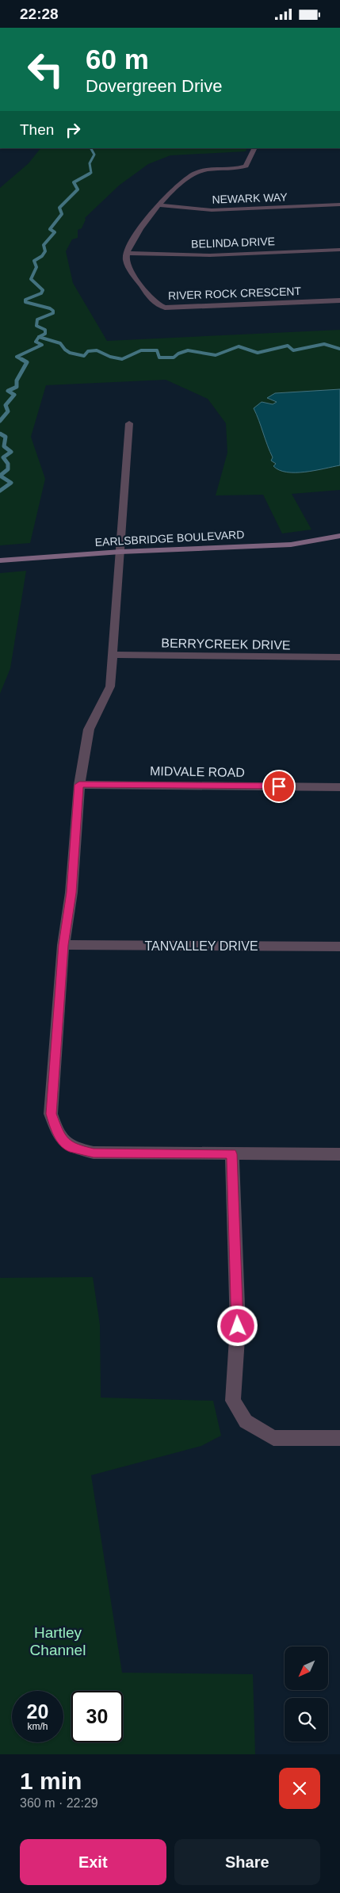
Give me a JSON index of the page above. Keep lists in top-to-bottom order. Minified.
{"streets":{"street":["NEWARK WAY","BELINDA DRIVE","RIVER ROCK CRESCENT","EARLSBRIDGE BOULEVARD","BERRYCREEK DRIVE","MIDVALE ROAD","TANVALLEY DRIVE"]},"crossings":[["BELINDA DRIVE","RIVER ROCK CRESCENT"]],"parks":["Hartley Channel"],"north":"bottom left","page":{"status":"22:28","turn":["60 m","Dovergreen Drive"],"then":"Then","speed":"20 km/h","limit":"30","heading":["1 min","360 m · 22:29"],"buttons":["Exit","Share"]}}
